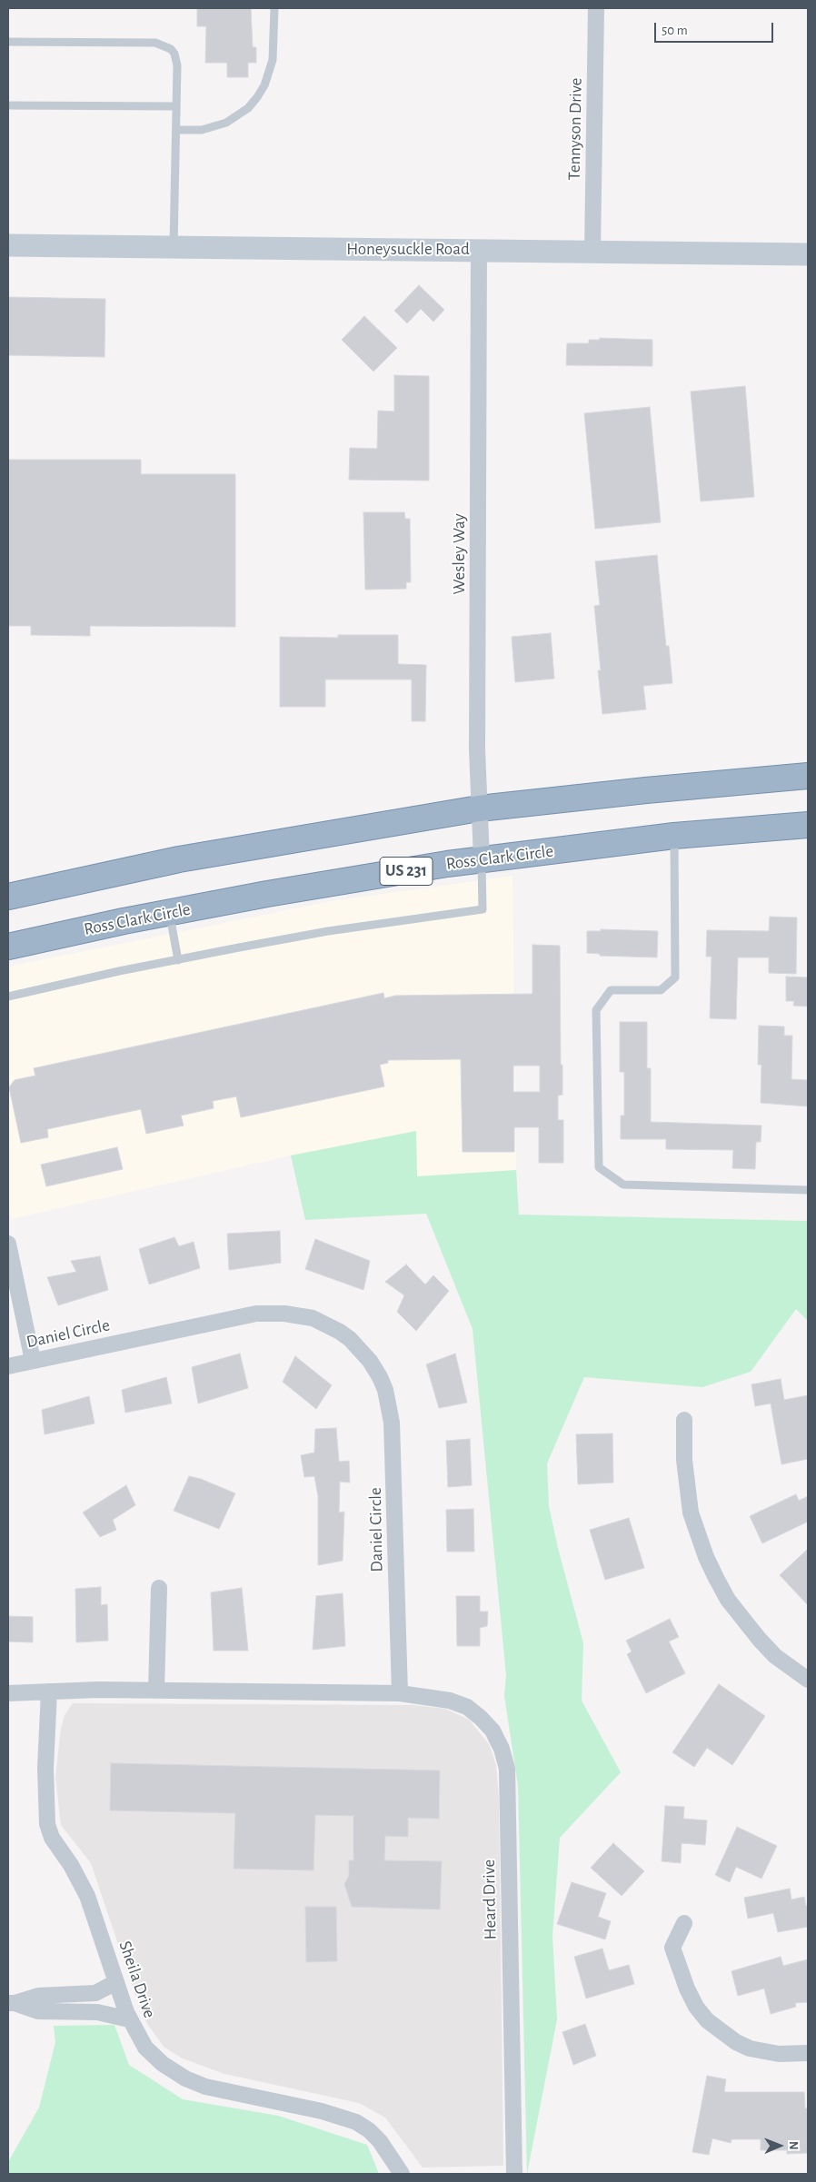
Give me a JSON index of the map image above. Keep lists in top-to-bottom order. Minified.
{"streets":{"highway":["Ross Clark Circle","US 231"],"main road":["Honeysuckle Road"],"street":["Tennyson Drive","Wesley Way","Daniel Circle","Heard Drive","Sheila Drive"]},"crossings":[["Tennyson Drive","Honeysuckle Road"],["Honeysuckle Road","Wesley Way"],["Wesley Way","Ross Clark Circle"],["Daniel Circle","Heard Drive"]],"scale_bar":"50 m","north":"right"}
